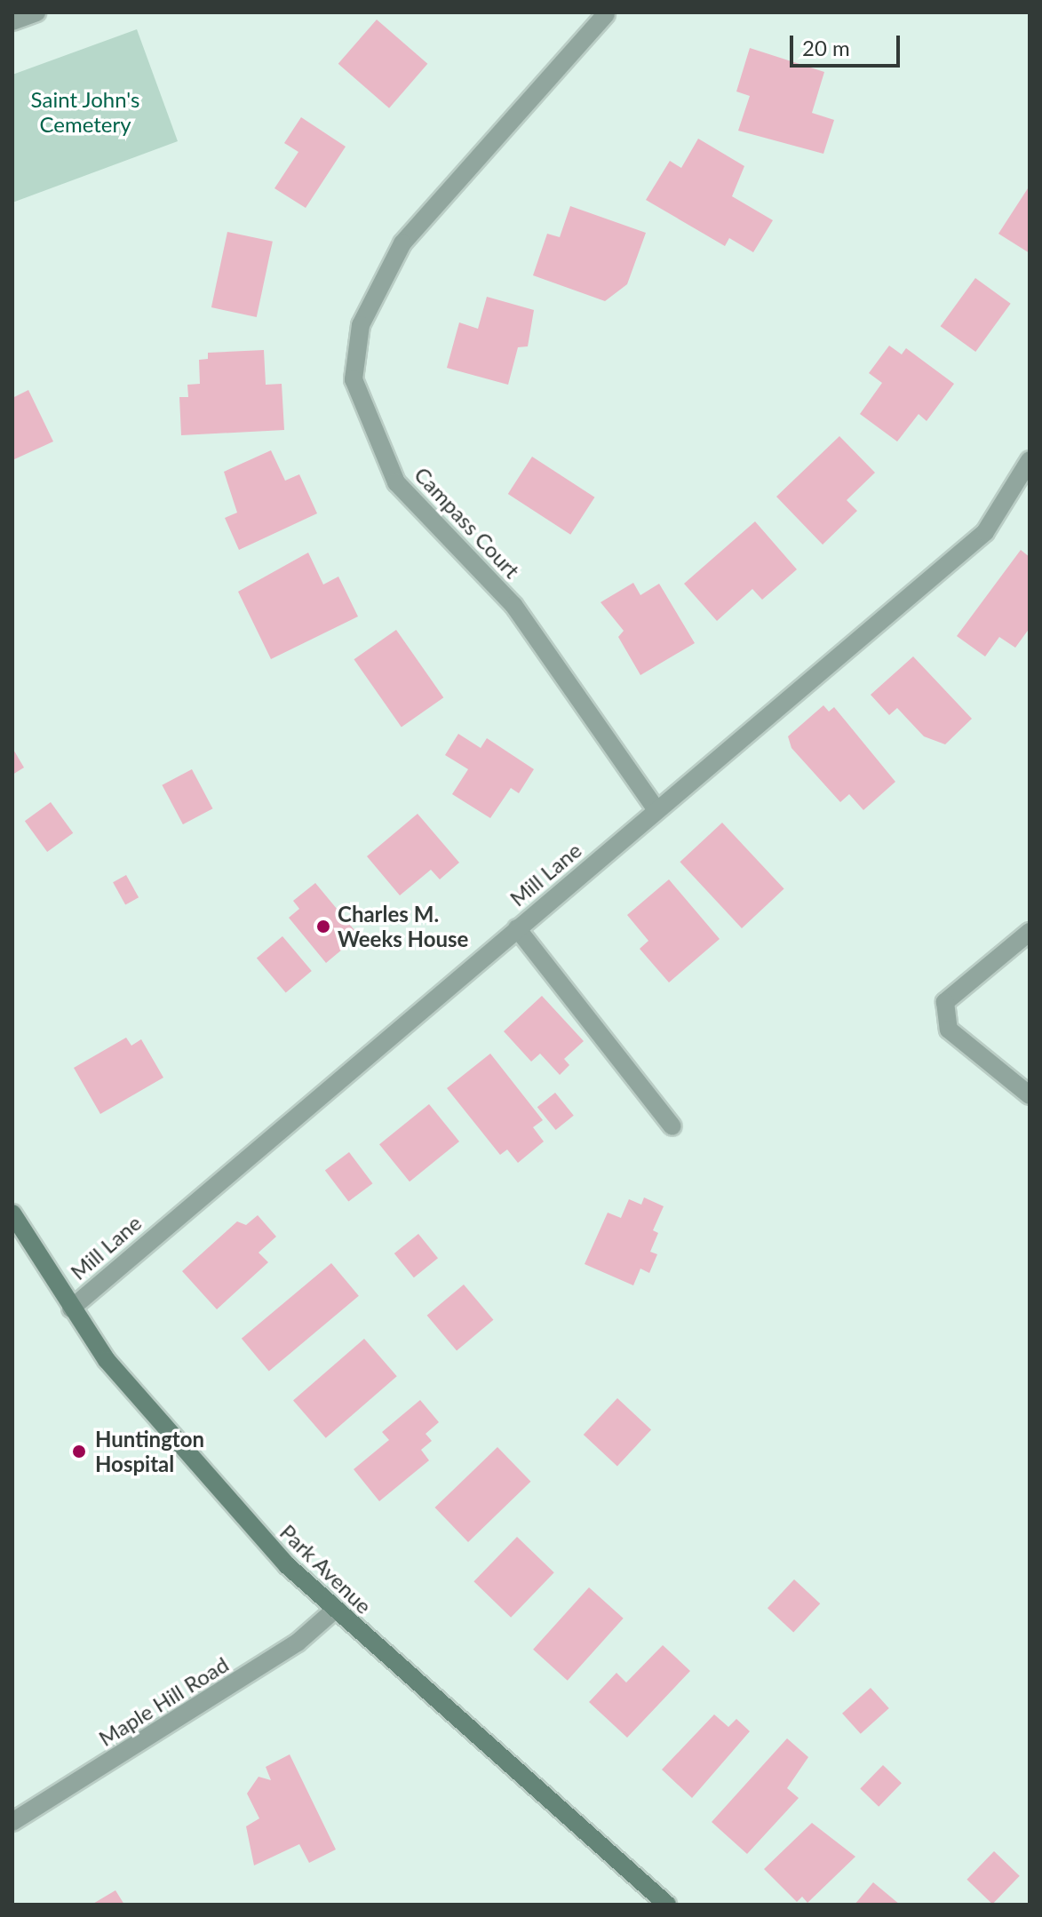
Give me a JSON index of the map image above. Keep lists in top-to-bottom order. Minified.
{"streets":{"main road":["Park Avenue"],"street":["Campass Court","Mill Lane","Maple Hill Road"]},"crossings":[["Campass Court","Mill Lane"],["Mill Lane","Park Avenue"],["Park Avenue","Maple Hill Road"]],"parks":["Saint John's Cemetery"],"places":["Charles M. Weeks House","Huntington Hospital"],"scale_bar":"20 m"}
